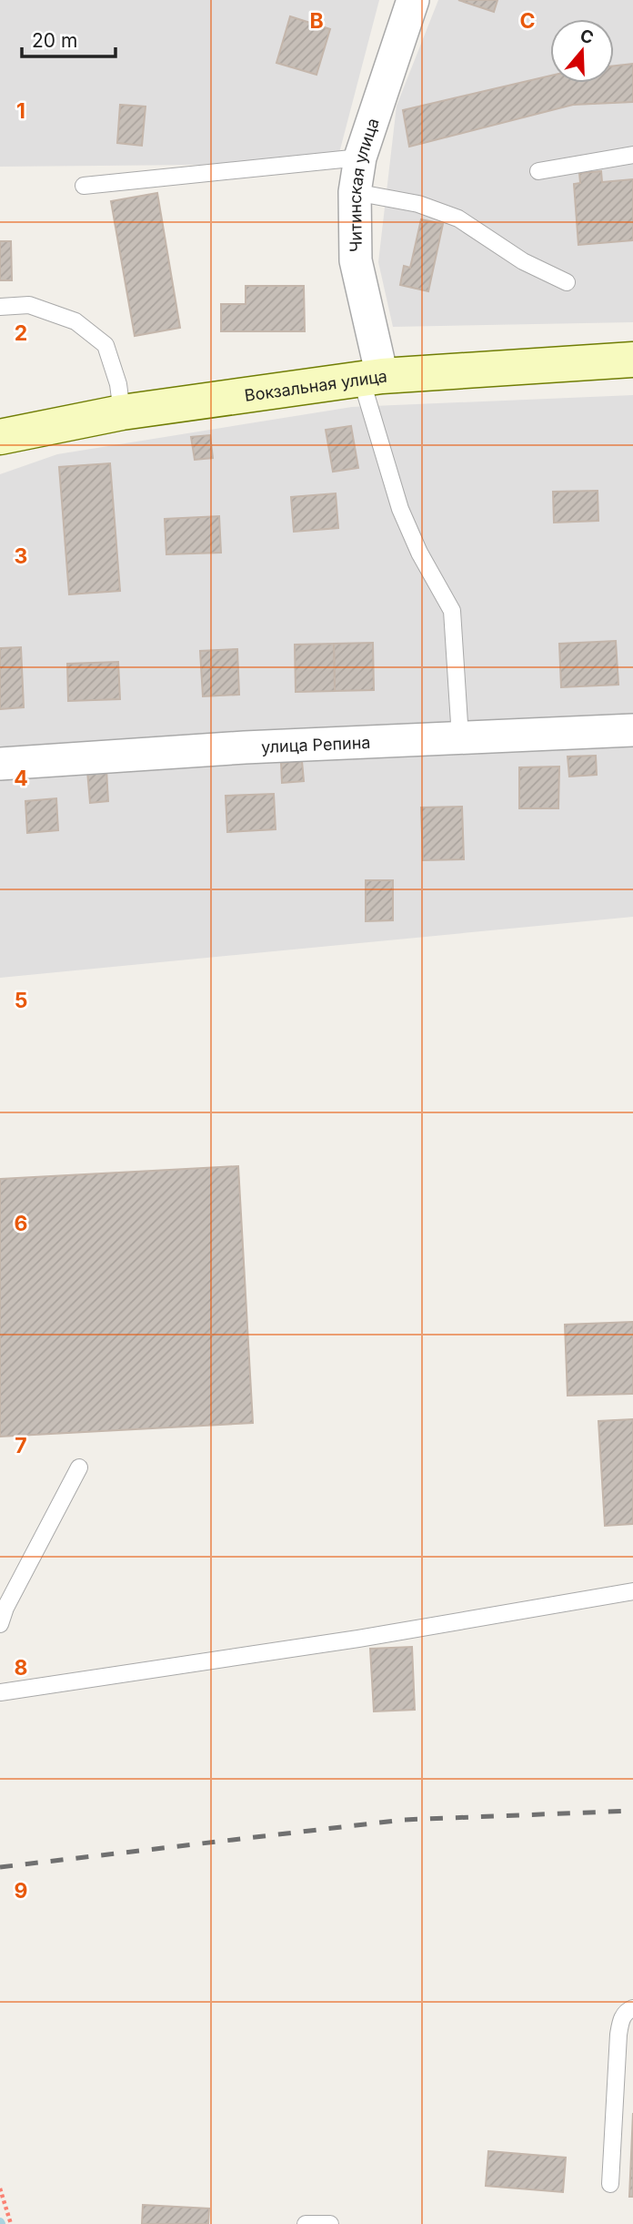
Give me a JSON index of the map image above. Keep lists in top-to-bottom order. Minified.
{"streets":{"main road":["Вокзальная улица"],"street":["Читинская улица","улица Репина"]},"crossings":[["Читинская улица","Вокзальная улица"]],"scale_bar":"20 m","north":"top","grid":{"columns":["B","C"],"rows":["1","2","3","4","5","6","7","8","9"]}}
